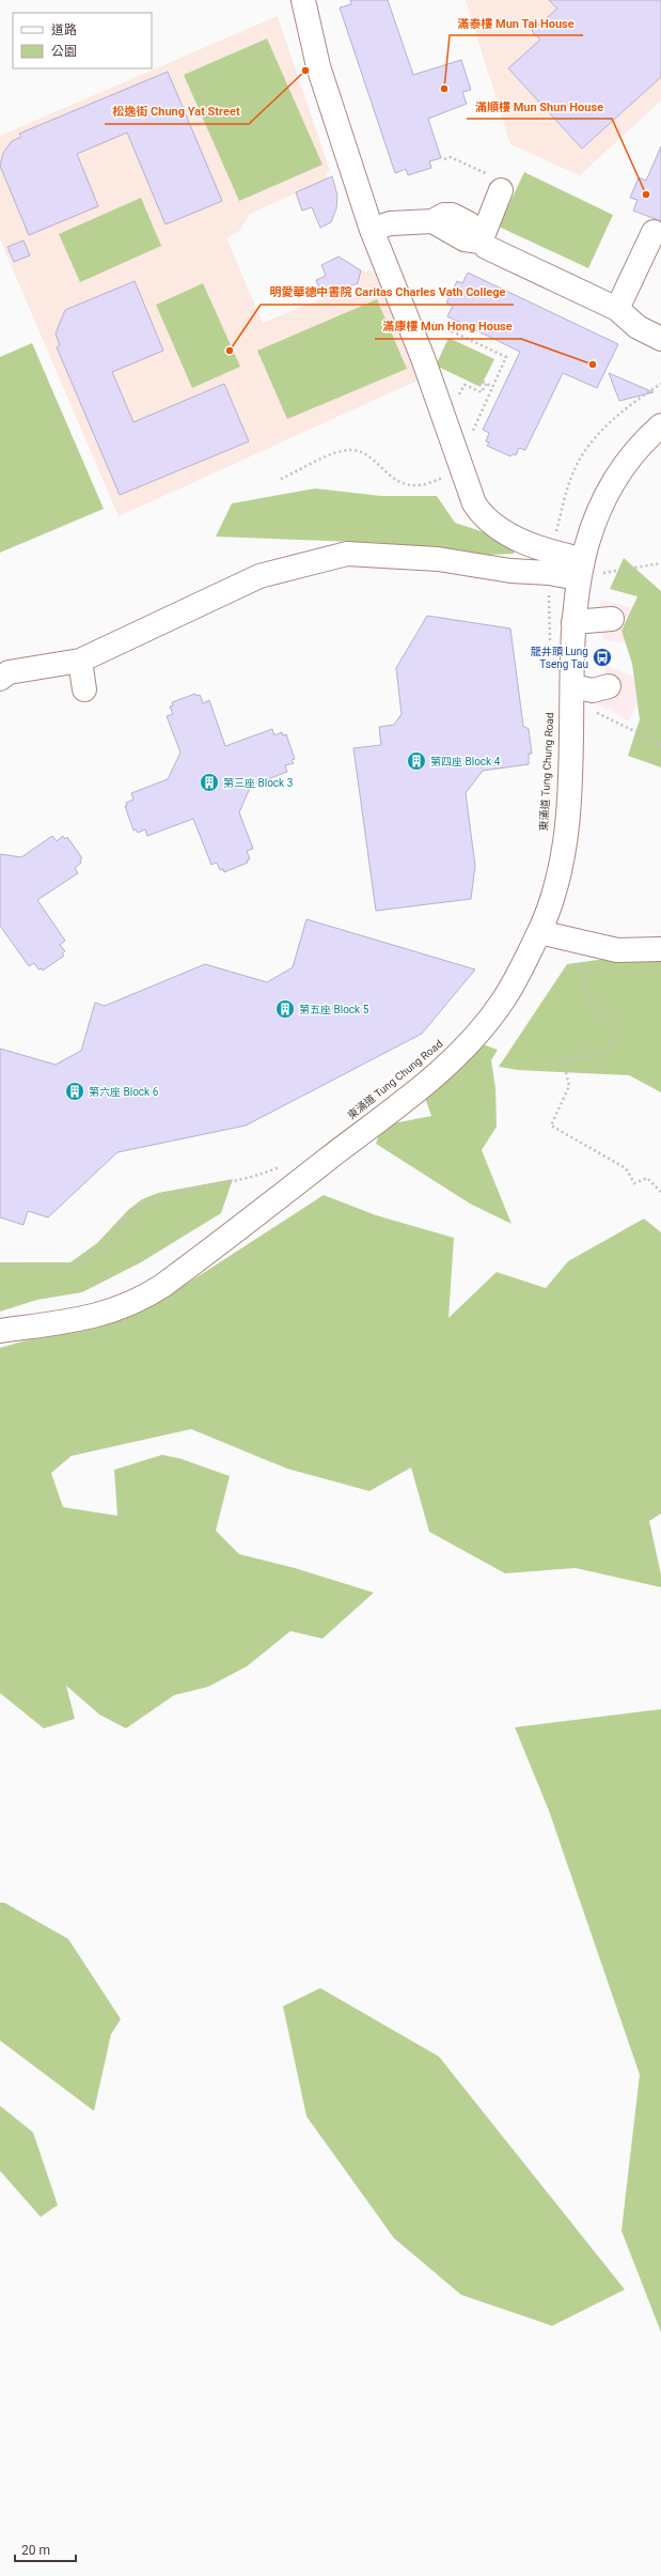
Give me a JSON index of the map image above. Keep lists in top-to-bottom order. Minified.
{"streets":{"street":["東涌道 Tung Chung Road"]},"places":{"other":["松逸街 Chung Yat Street","滿泰樓 Mun Tai House","滿順樓 Mun Shun House","明愛華德中書院 Caritas Charles Vath College","滿康樓 Mun Hong House"],"bus stop":["龍井頭 Lung Tseng Tau"],"building":["第四座 Block 4","第三座 Block 3","第五座 Block 5","第六座 Block 6"]},"legend":["道路","公園"],"scale_bar":"20 m"}
